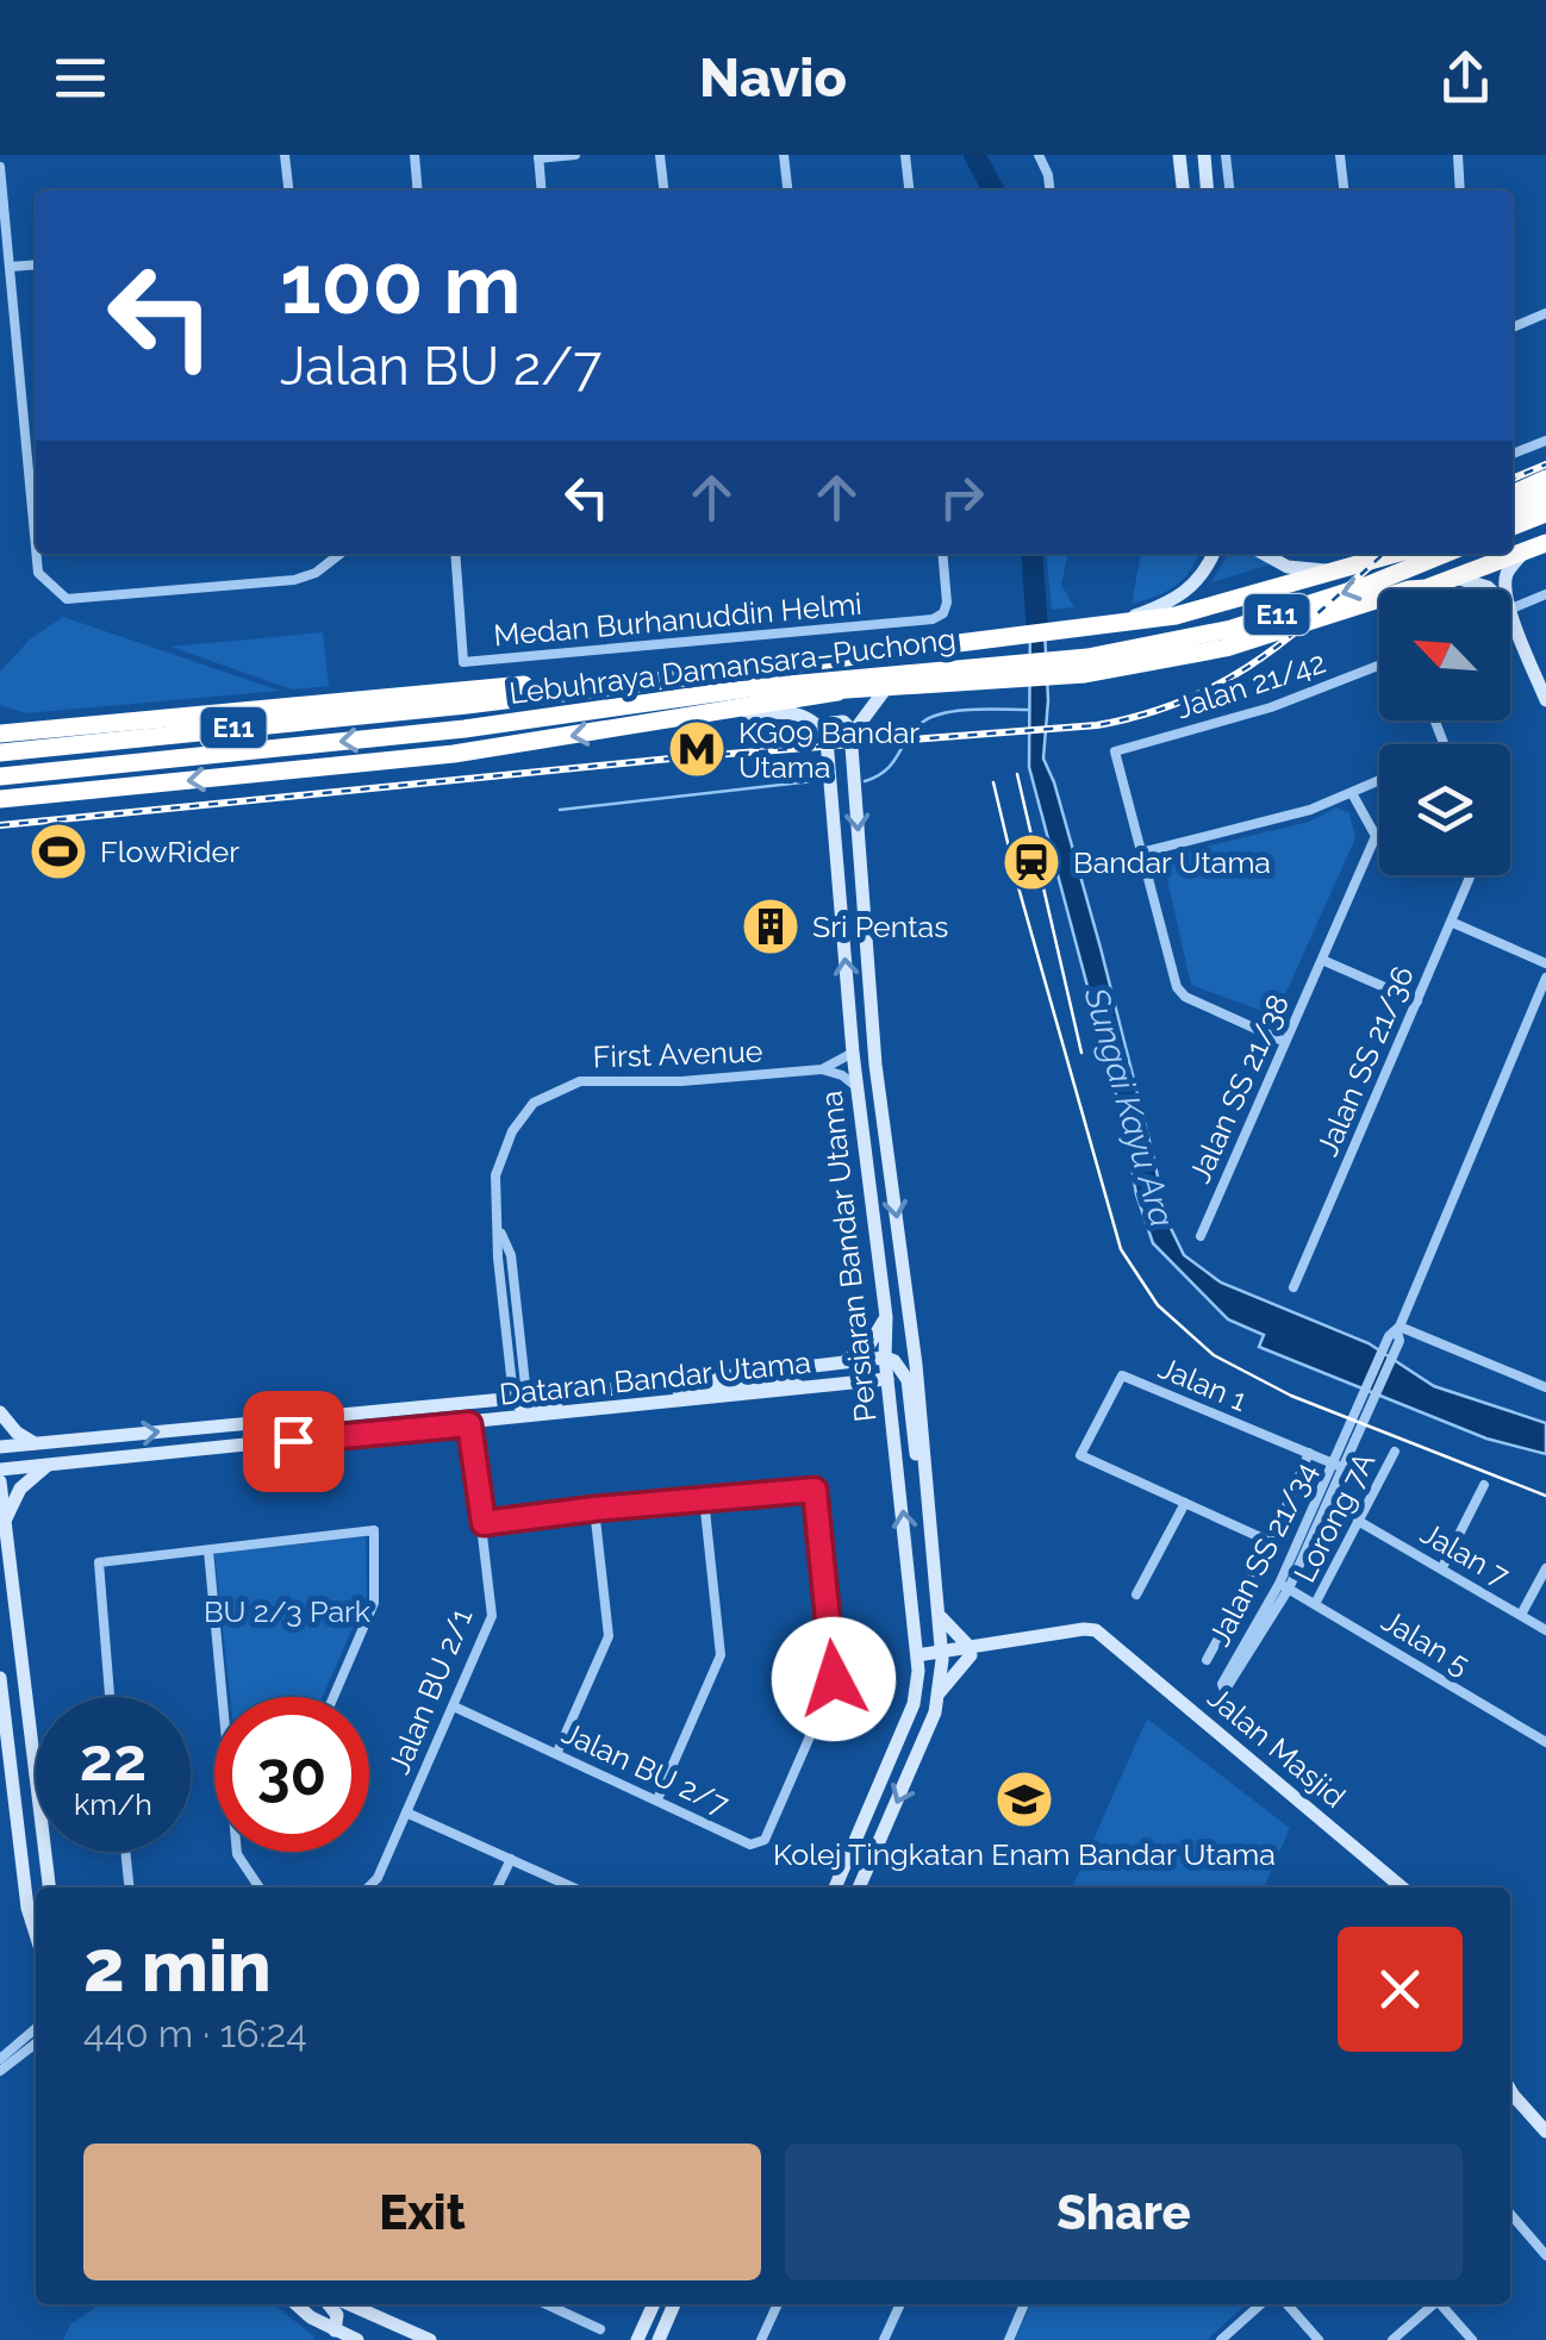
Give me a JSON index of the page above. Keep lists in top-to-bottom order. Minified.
{"streets":{"highway":["E11","Lebuhraya Damansara–Puchong"],"main road":["Persiaran Bandar Utama","Dataran Bandar Utama","Jalan Masjid"],"street":["Medan Burhanuddin Helmi","Jalan 21/42","First Avenue","Jalan SS 21/36","Jalan SS 21/38","Jalan 1","Lorong 7A","Jalan SS 21/34","Jalan 7","Jalan 5","Jalan BU 2/1","Jalan BU 2/7"]},"crossings":[["First Avenue","Persiaran Bandar Utama"],["First Avenue","Dataran Bandar Utama"],["Persiaran Bandar Utama","Dataran Bandar Utama"],["Persiaran Bandar Utama","Jalan Masjid"],["Dataran Bandar Utama","Jalan BU 2/1"],["Jalan 1","Jalan SS 21/34"],["Lorong 7A","Jalan 7"],["Lorong 7A","Jalan 5"],["Jalan SS 21/34","Jalan 5"],["Jalan BU 2/1","Jalan BU 2/7"]],"water":["Sungai Kayu Ara"],"parks":["BU 2/3 Park"],"places":{"metro station":["KG09 Bandar Utama"],"sports":["FlowRider"],"station":["Bandar Utama"],"building":["Sri Pentas"],"school or university":["Kolej Tingkatan Enam Bandar Utama"]},"north":"top left","page":{"header":"Navio","turn":["100 m","Jalan BU 2/7"],"speed":"22 km/h","limit":"30","heading":["2 min","440 m · 16:24"],"buttons":["Exit","Share"]}}
